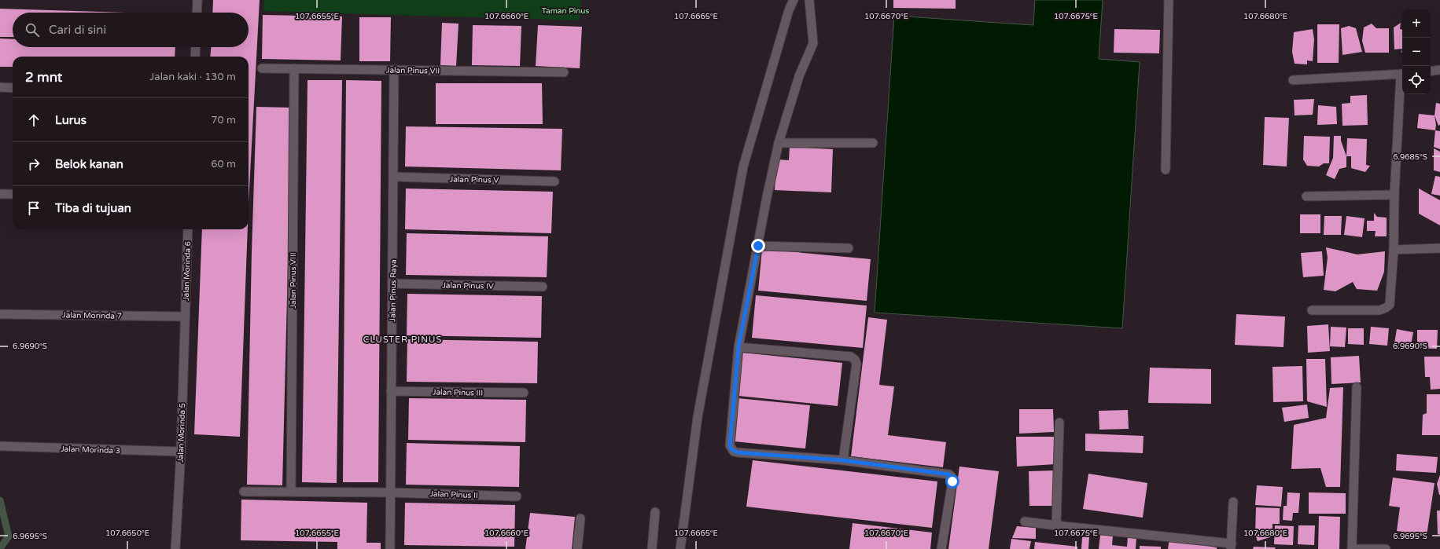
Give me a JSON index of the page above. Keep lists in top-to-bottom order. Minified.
{"streets":{"street":["Jalan Pinus VII","Jalan Pinus V","Jalan Morinda 6","Jalan Pinus VIII","Jalan Pinus IV","Jalan Pinus Raya","Jalan Morinda 7","Jalan Pinus III","Jalan Morinda 5","Jalan Morinda 3","Jalan Pinus II"]},"crossings":[["Jalan Pinus VII","Jalan Pinus VIII"],["Jalan Pinus VII","Jalan Pinus Raya"],["Jalan Pinus V","Jalan Pinus Raya"],["Jalan Morinda 6","Jalan Morinda 7"],["Jalan Morinda 6","Jalan Morinda 5"],["Jalan Pinus IV","Jalan Pinus Raya"],["Jalan Pinus Raya","Jalan Pinus III"],["Jalan Pinus Raya","Jalan Pinus II"],["Jalan Morinda 7","Jalan Morinda 5"],["Jalan Morinda 5","Jalan Morinda 3"]],"districts":["CLUSTER PINUS"],"parks":["Taman Pinus"],"page":{"map_buttons":["+","−"],"search":"Cari di sini","heading":["2 mnt","Jalan kaki · 130 m"],"list":[["Lurus","70 m"],["Belok kanan","60 m"],"Tiba di tujuan"]},"coordinates":["107.6655°E","107.6660°E","107.6665°E","107.6670°E","107.6675°E","107.6680°E","6.9685°S","6.9690°S","107.6650°E","6.9695°S"]}
